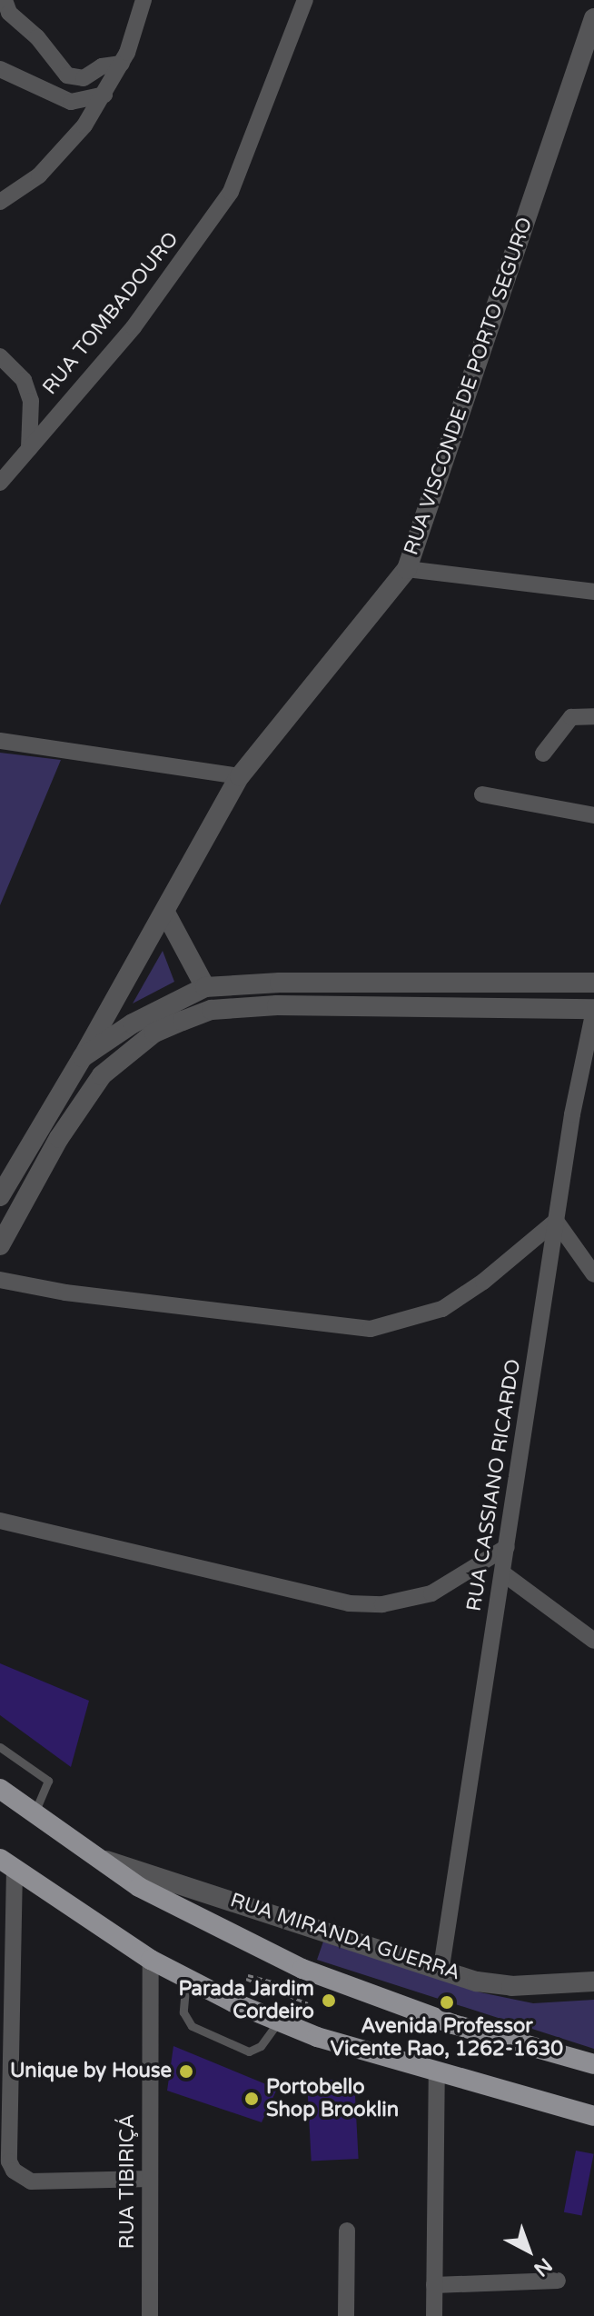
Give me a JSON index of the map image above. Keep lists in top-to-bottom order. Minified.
{"streets":{"street":["RUA TOMBADOURO","RUA VISCONDE DE PORTO SEGURO","RUA CASSIANO RICARDO","RUA MIRANDA GUERRA","RUA TIBIRIÇÁ"]},"crossings":[["RUA CASSIANO RICARDO","RUA MIRANDA GUERRA"]],"places":["Parada Jardim Cordeiro","Avenida Professor Vicente Rao, 1262-1630","Unique by House","Portobello Shop Brooklin"],"north":"bottom right"}
